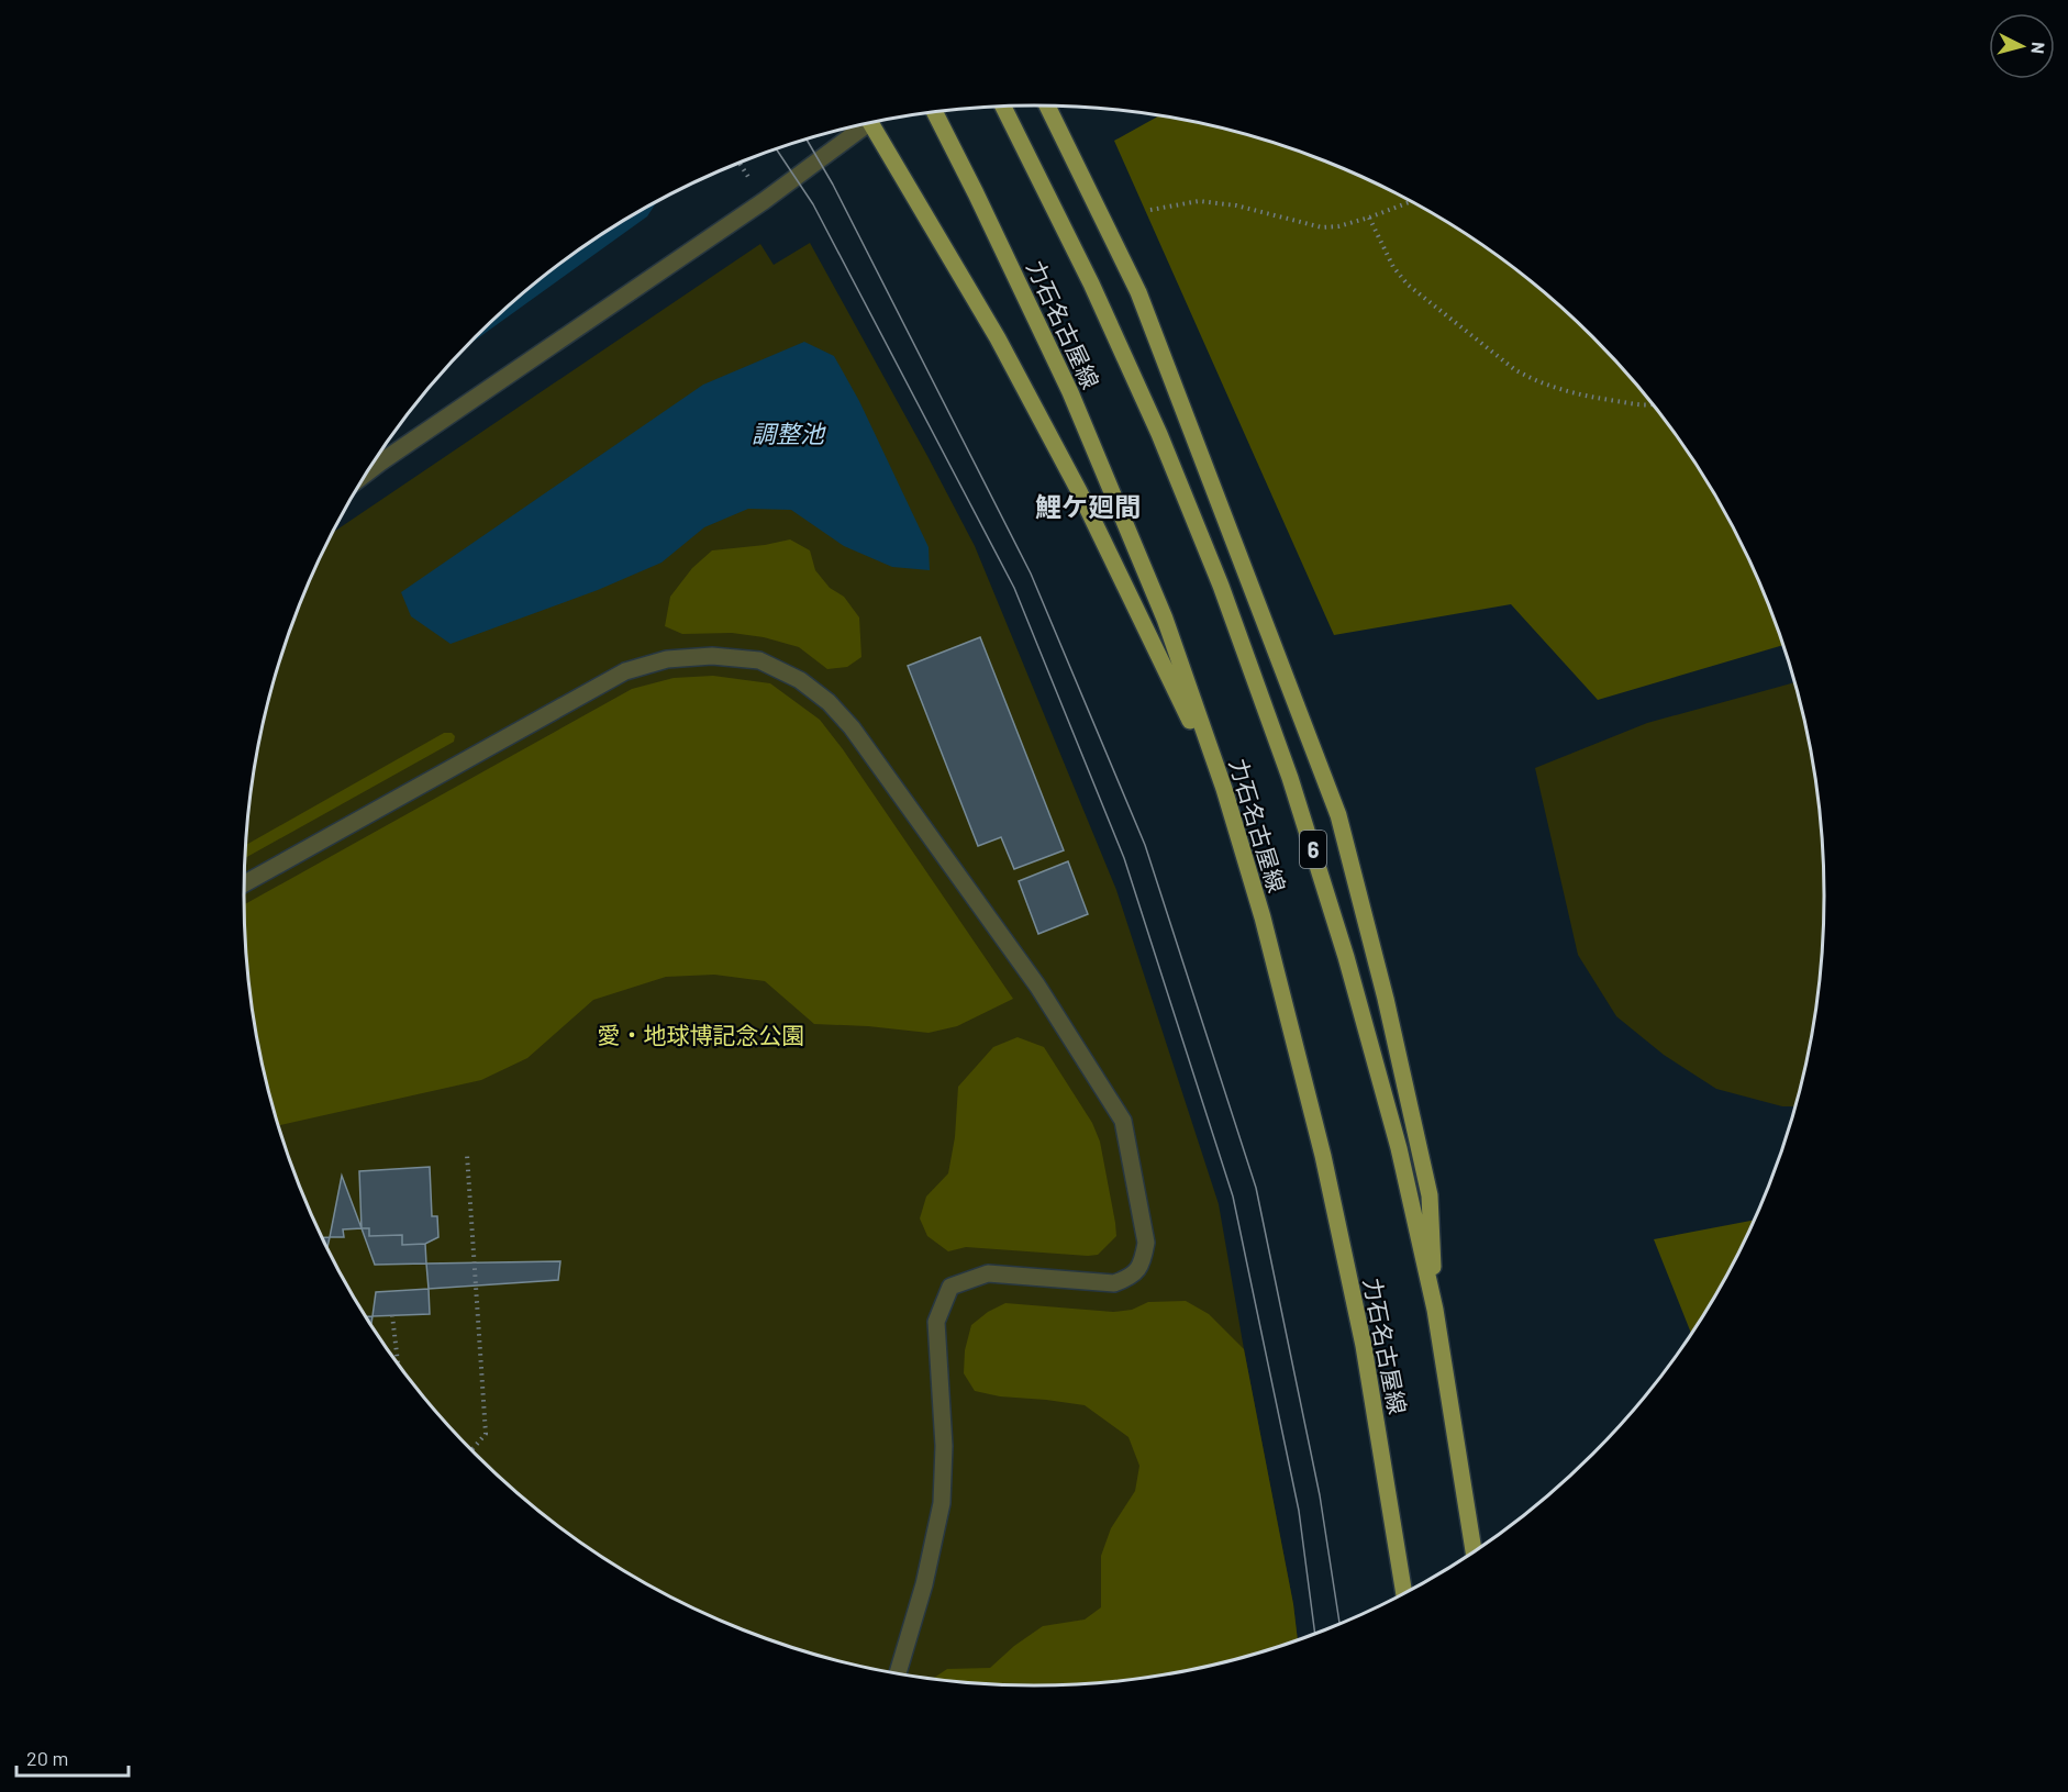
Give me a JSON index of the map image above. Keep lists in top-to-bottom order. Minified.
{"streets":{"main road":["力石名古屋線","6"]},"crossings":[["力石名古屋線","6"]],"districts":["鯉ケ廻間"],"water":["調整池"],"parks":["愛・地球博記念公園"],"scale_bar":"20 m","north":"right"}
